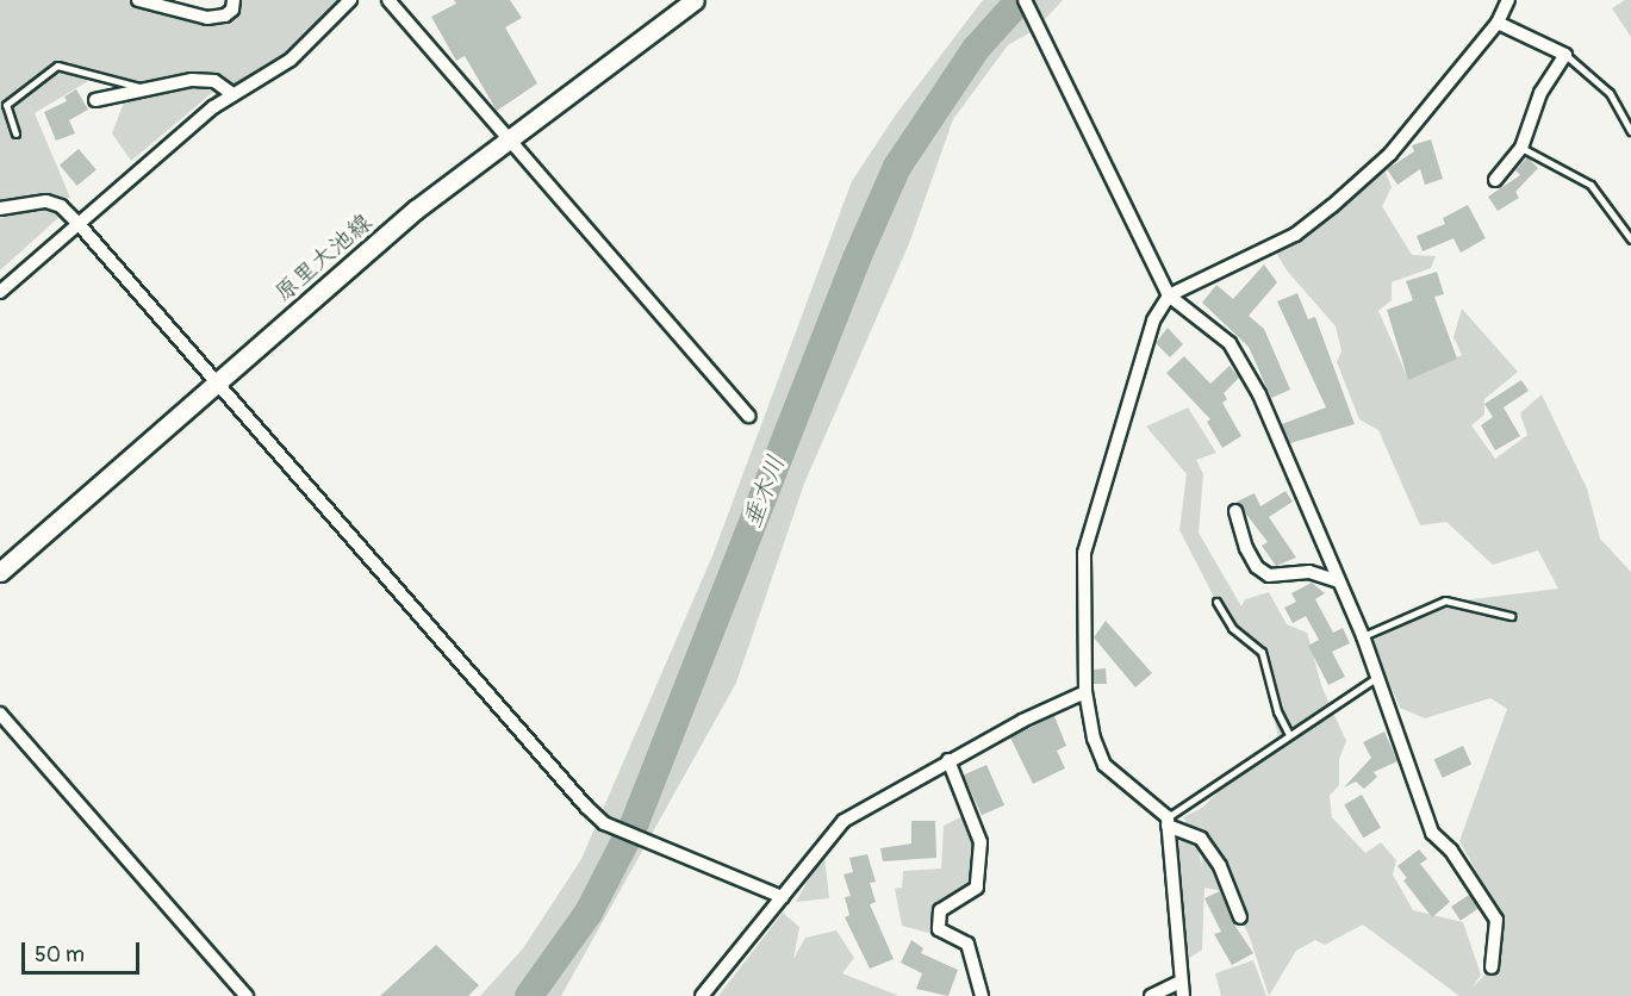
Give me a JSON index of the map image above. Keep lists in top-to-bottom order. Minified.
{"streets":{"main road":["原里大池線"]},"water":["垂木川"],"scale_bar":"50 m"}
